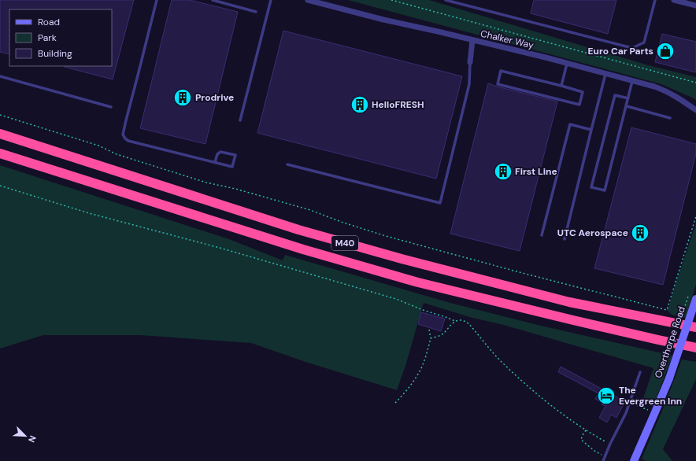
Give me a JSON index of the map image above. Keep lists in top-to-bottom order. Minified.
{"streets":{"highway":["M40"],"street":["Chalker Way","Overthorpe Road"]},"places":{"shop":["Euro Car Parts"],"building":["Prodrive","HelloFRESH","First Line","UTC Aerospace"],"hotel":["The Evergreen Inn"]},"legend":["Road","Park","Building"],"north":"bottom right"}
